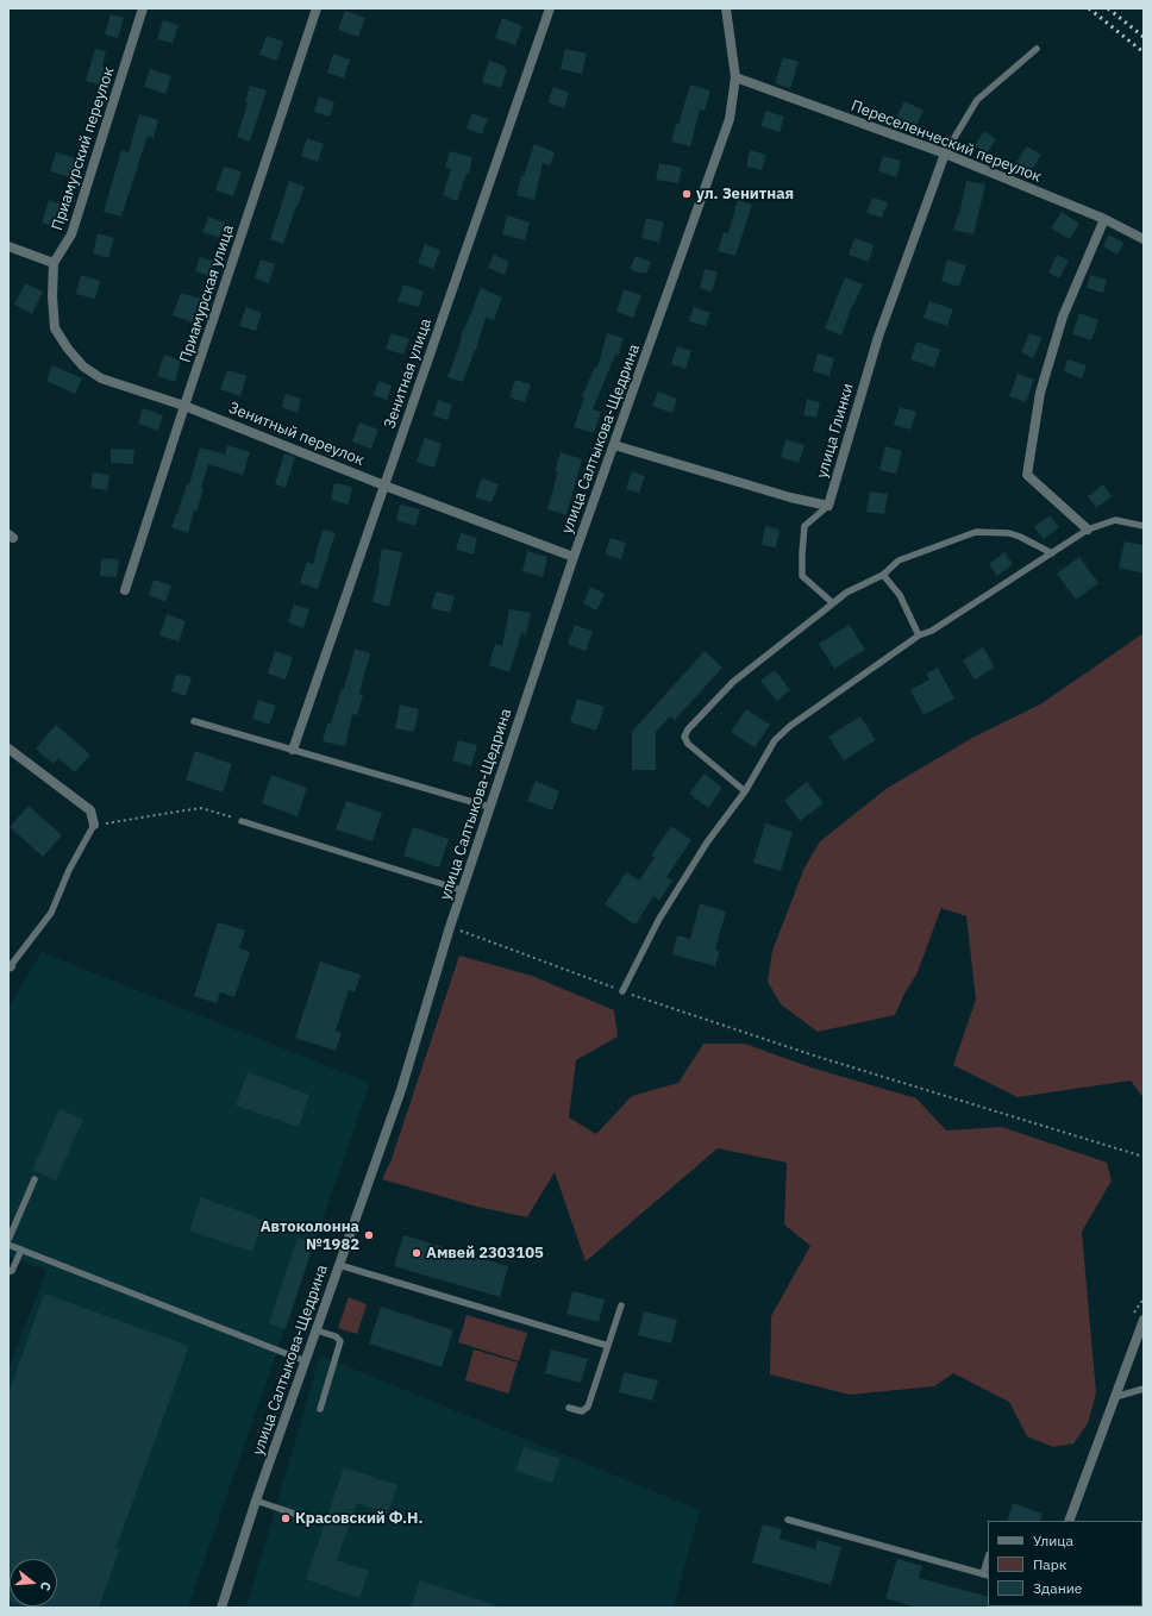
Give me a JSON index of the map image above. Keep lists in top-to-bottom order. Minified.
{"streets":{"street":["Переселенческий переулок","Приамурский переулок","Приамурская улица","Зенитная улица","улица Глинки","Зенитный переулок","улица Салтыкова-Щедрина"]},"crossings":[["Переселенческий переулок","улица Глинки"],["Переселенческий переулок","улица Салтыкова-Щедрина"],["Приамурский переулок","Зенитный переулок"],["Приамурская улица","Зенитный переулок"],["Зенитная улица","Зенитный переулок"],["Зенитный переулок","улица Салтыкова-Щедрина"]],"places":["ул. Зенитная","Автоколонна №1982","Амвей 2303105","Красовский Ф.Н."],"legend":["Улица","Парк","Здание"],"north":"right"}
